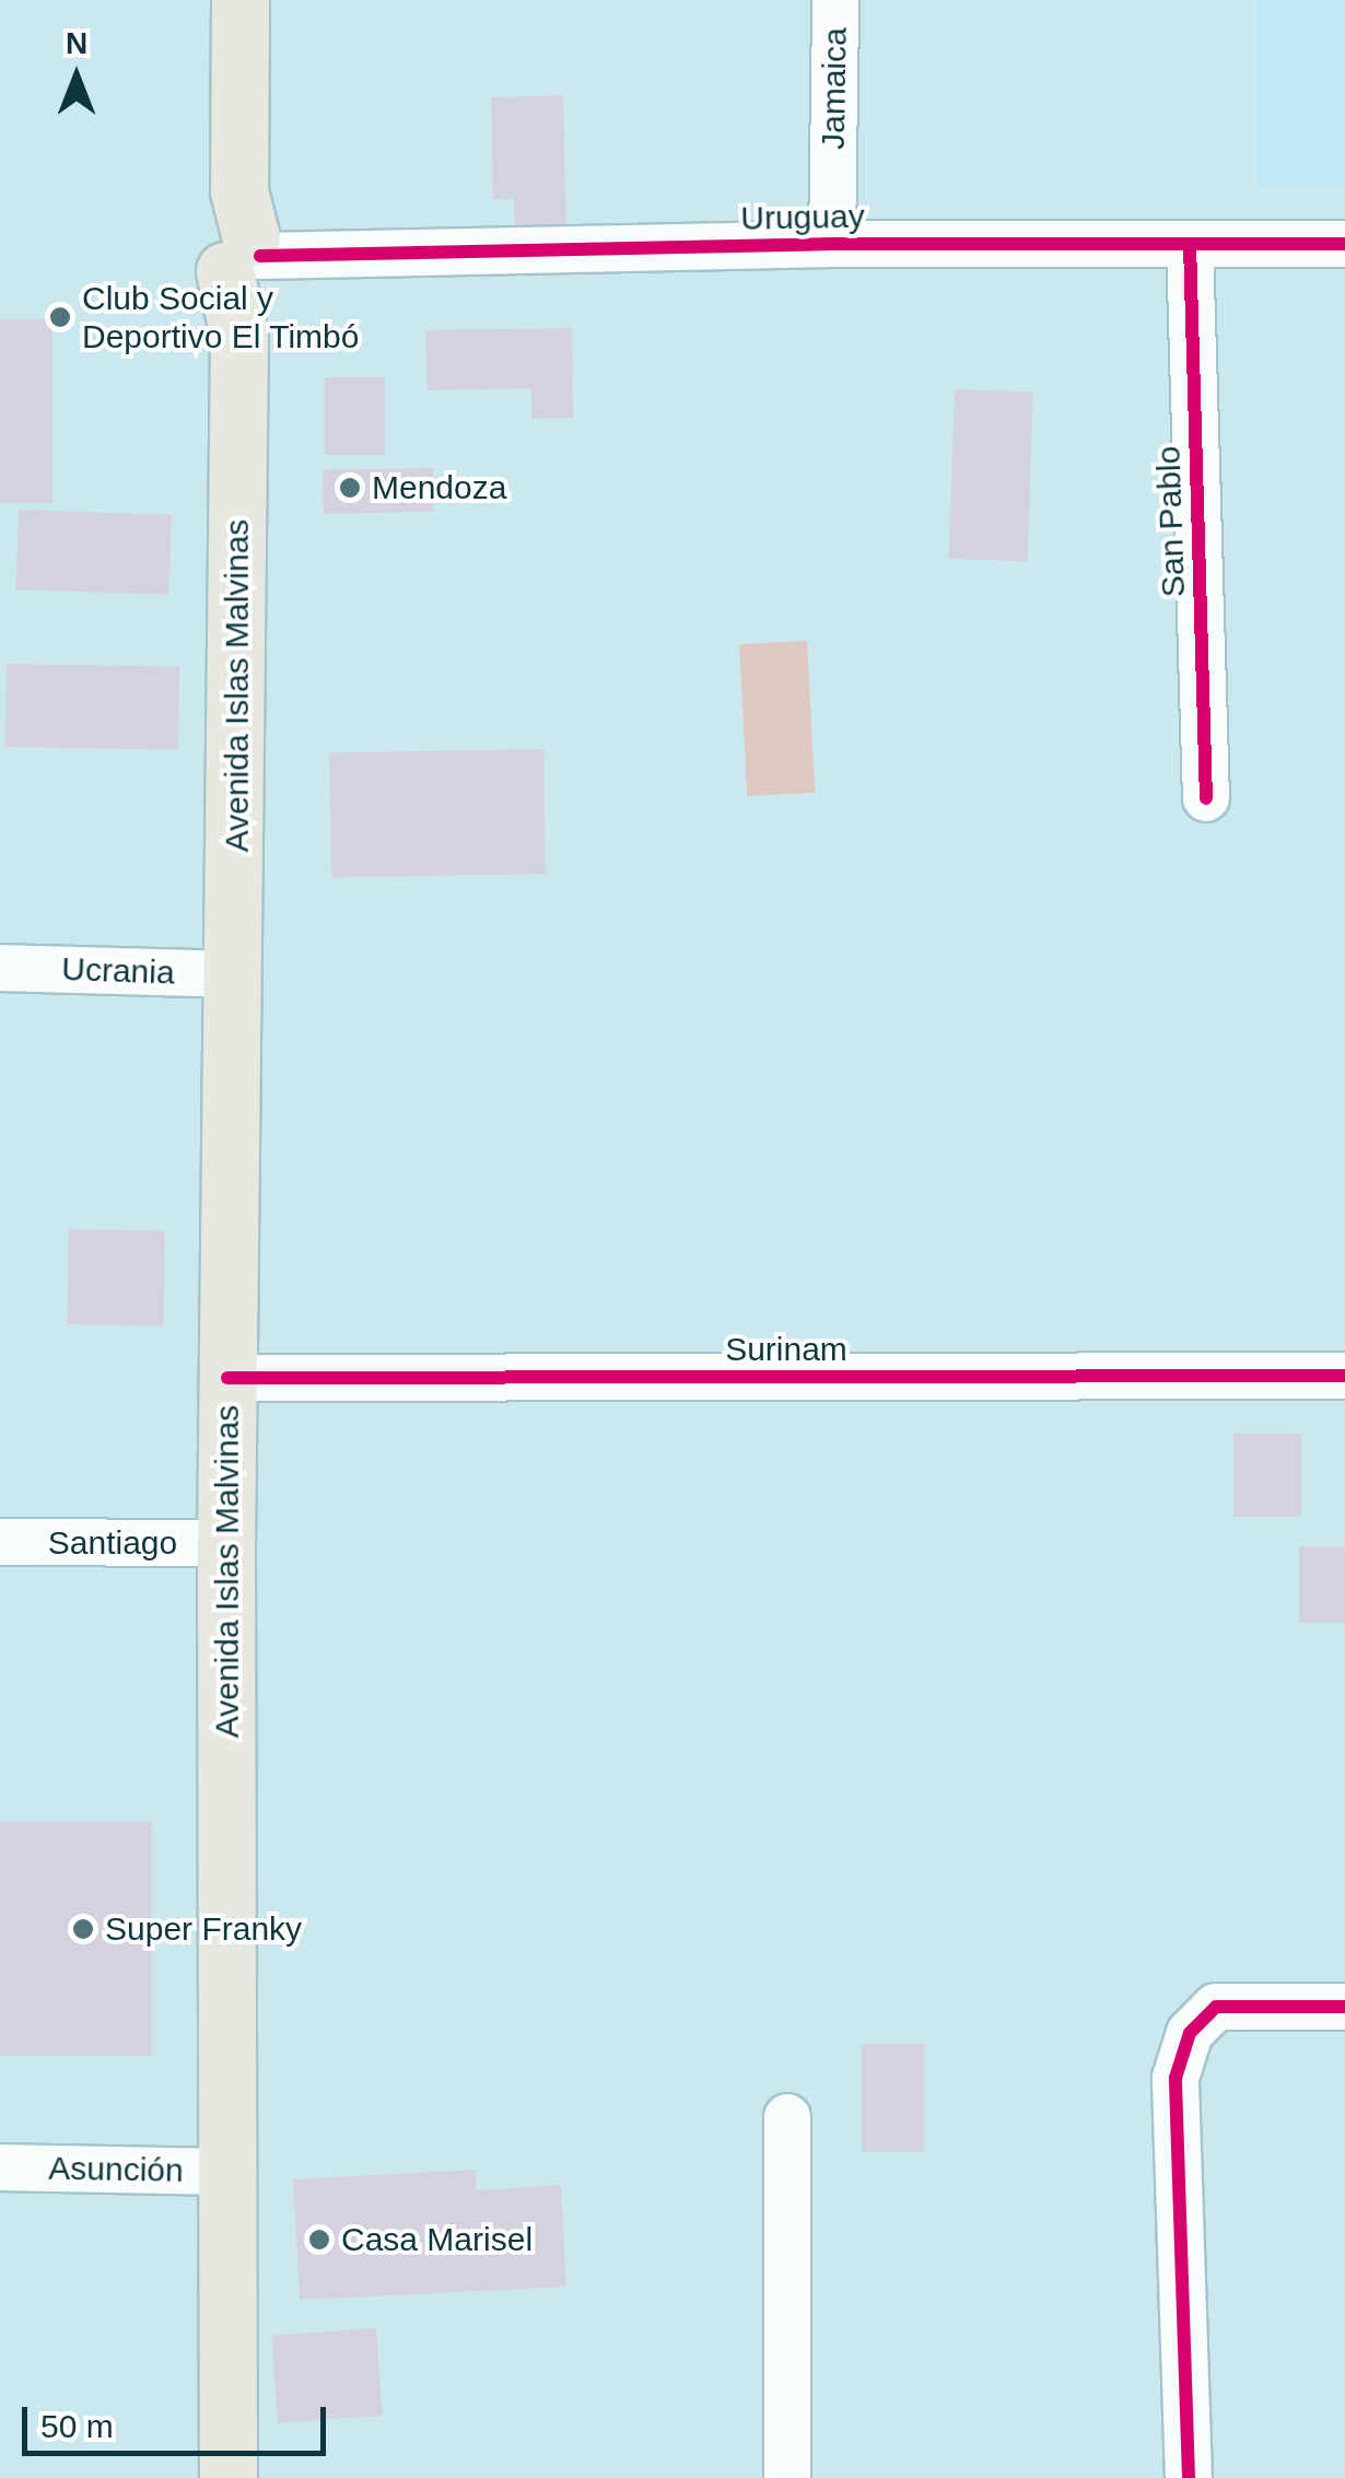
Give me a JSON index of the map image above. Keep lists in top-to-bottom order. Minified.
{"streets":{"main road":["Avenida Islas Malvinas"],"street":["Jamaica","Uruguay","San Pablo","Ucrania","Surinam","Santiago","Asunción"]},"crossings":[["Jamaica","Uruguay"],["Uruguay","San Pablo"],["Uruguay","Avenida Islas Malvinas"],["Avenida Islas Malvinas","Ucrania"],["Avenida Islas Malvinas","Surinam"],["Avenida Islas Malvinas","Santiago"],["Avenida Islas Malvinas","Asunción"]],"places":["Club Social y Deportivo El Timbó","Mendoza","Super Franky","Casa Marisel"],"scale_bar":"50 m","north":"top"}
